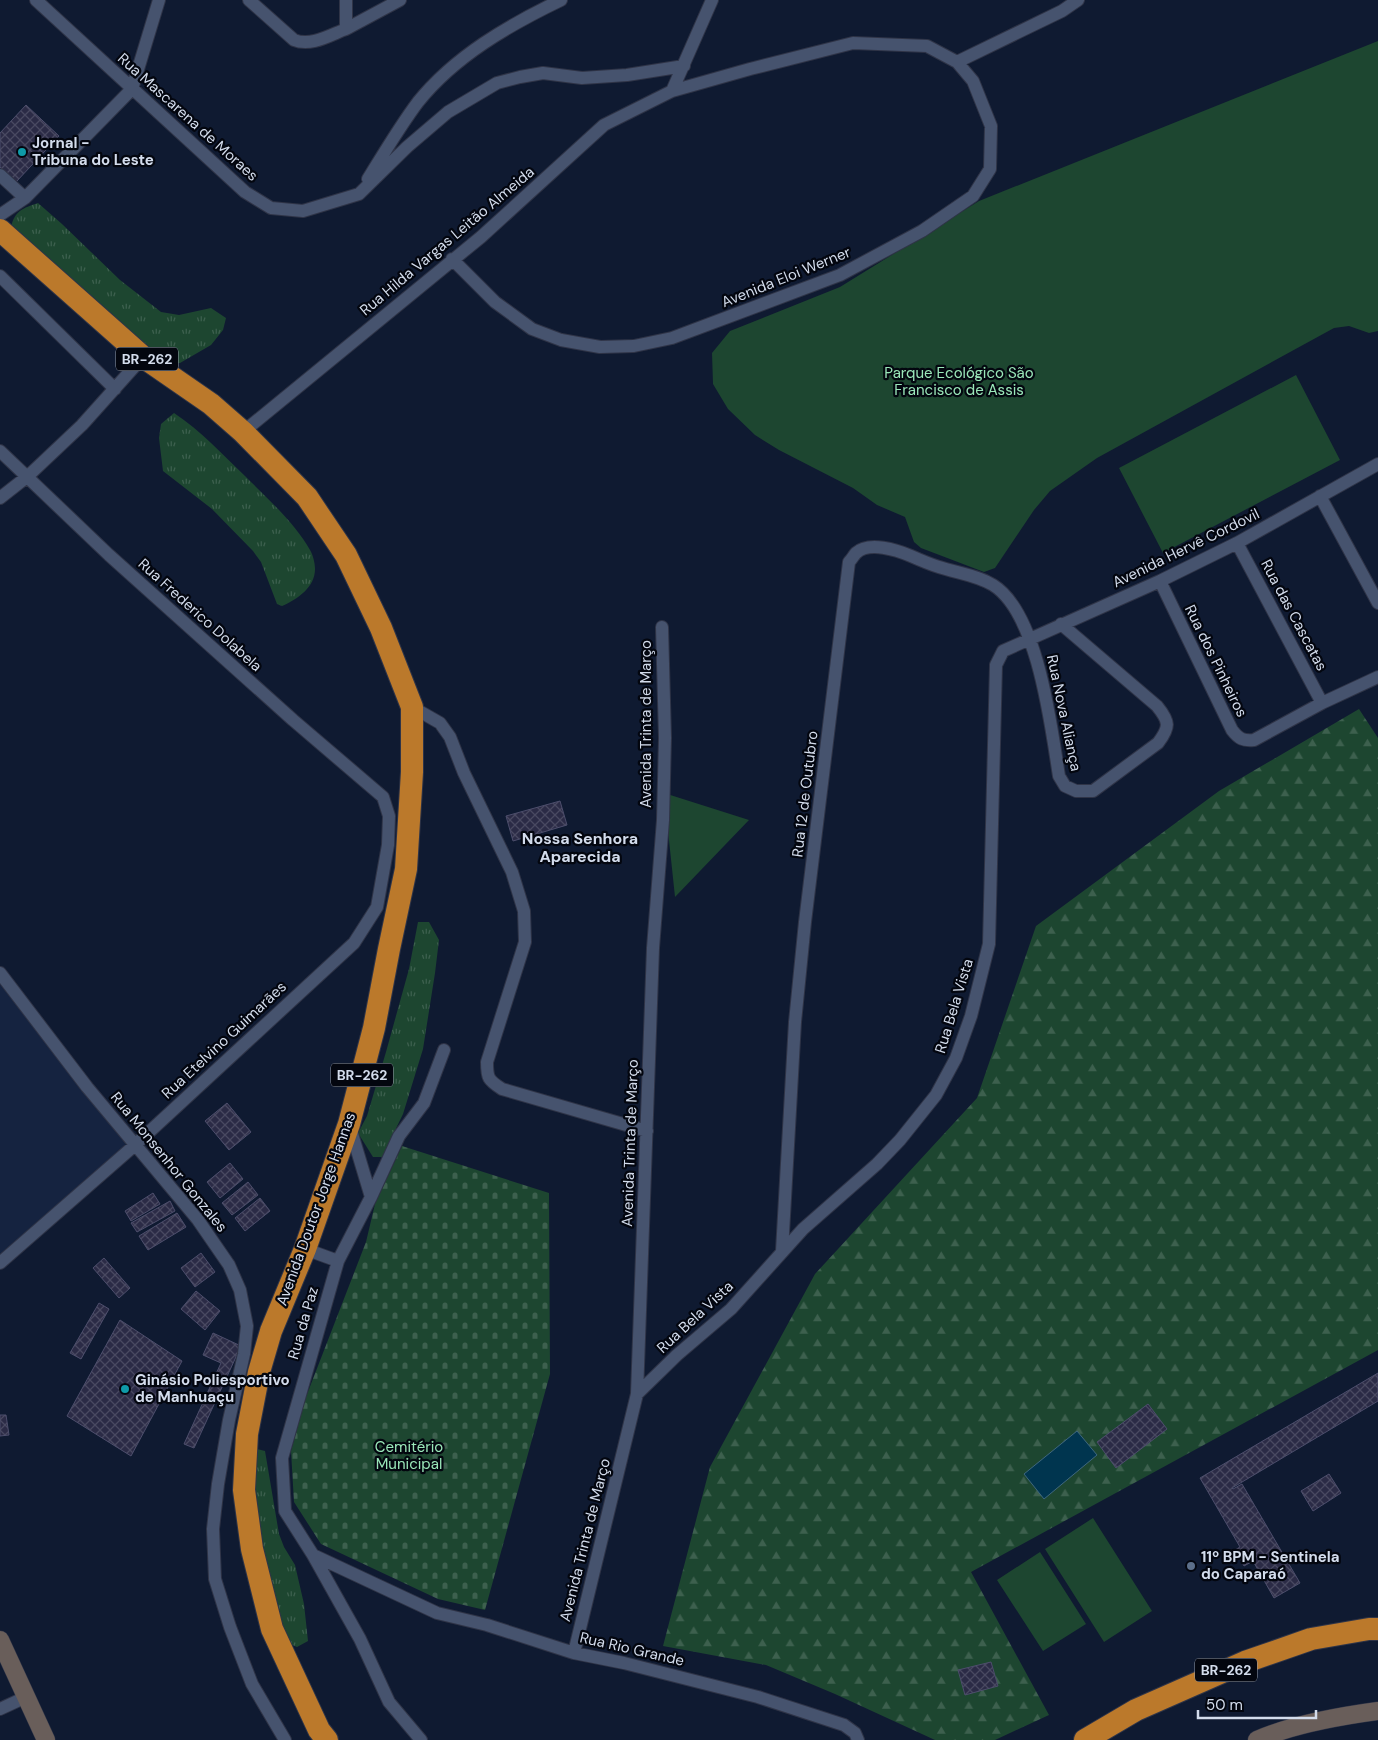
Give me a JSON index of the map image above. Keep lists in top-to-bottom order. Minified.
{"streets":{"highway":["BR-262","Avenida Doutor Jorge Hannas"],"street":["Rua Mascarena de Moraes","Rua Hilda Vargas Leitão Almeida","Avenida Eloi Werner","Avenida Hervê Cordovil","Rua Frederico Dolabela","Rua das Cascatas","Rua dos Pinheiros","Rua Nova Aliança","Avenida Trinta de Março","Rua 12 de Outubro","Rua Bela Vista","Rua Etelvino Guimarães","Rua Monsenhor Gonzales","Rua da Paz","Rua Rio Grande"]},"crossings":[["Rua Hilda Vargas Leitão Almeida","Avenida Eloi Werner"],["Rua Hilda Vargas Leitão Almeida","Avenida Doutor Jorge Hannas"],["Avenida Hervê Cordovil","Rua das Cascatas"],["Avenida Hervê Cordovil","Rua dos Pinheiros"],["Avenida Hervê Cordovil","Rua Nova Aliança"],["Avenida Hervê Cordovil","Rua 12 de Outubro"],["Avenida Hervê Cordovil","Rua Bela Vista"],["Rua Frederico Dolabela","Rua Etelvino Guimarães"],["Rua das Cascatas","Rua dos Pinheiros"],["Rua Nova Aliança","Rua 12 de Outubro"],["Avenida Trinta de Março","Rua Bela Vista"],["Avenida Trinta de Março","Rua Rio Grande"],["Rua 12 de Outubro","Rua Bela Vista"],["Rua Etelvino Guimarães","Rua Monsenhor Gonzales"],["Rua da Paz","Rua Rio Grande"]],"districts":["Nossa Senhora Aparecida"],"parks":["Parque Ecológico São Francisco de Assis","Cemitério Municipal"],"places":["Jornal - Tribuna do Leste","Ginásio Poliesportivo de Manhuaçu","11º BPM - Sentinela do Caparaó"],"scale_bar":"50 m"}
